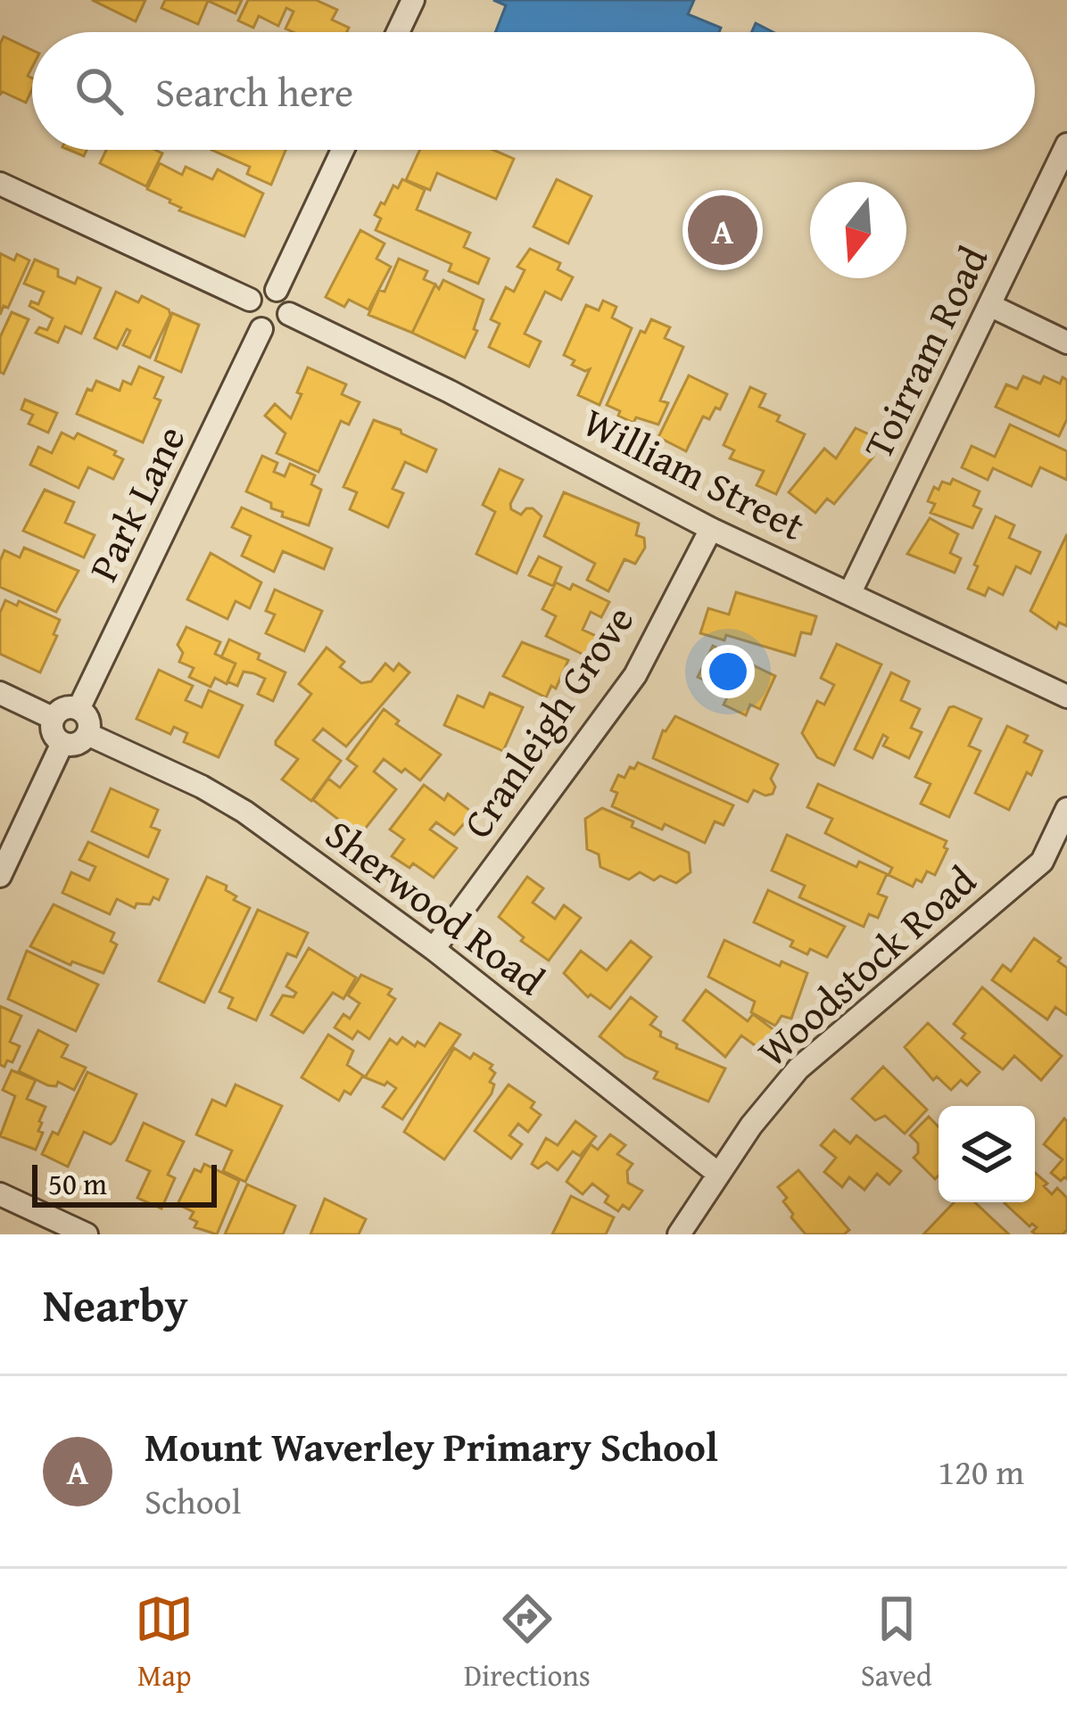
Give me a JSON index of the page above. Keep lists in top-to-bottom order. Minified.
{"streets":{"street":["Toirram Road","William Street","Park Lane","Cranleigh Grove","Sherwood Road","Woodstock Road"]},"crossings":[["Toirram Road","William Street"],["William Street","Park Lane"],["William Street","Cranleigh Grove"],["Park Lane","Sherwood Road"],["Cranleigh Grove","Sherwood Road"],["Sherwood Road","Woodstock Road"]],"scale_bar":"50 m","north":"bottom","page":{"search":"Search here","pins":"A","scale":"50 m","heading":"Nearby","list":[{"mark":"A","name":"Mount Waverley Primary School","note":"School","value":"120 m"}],"nav":["Map","Directions","Saved"]}}
